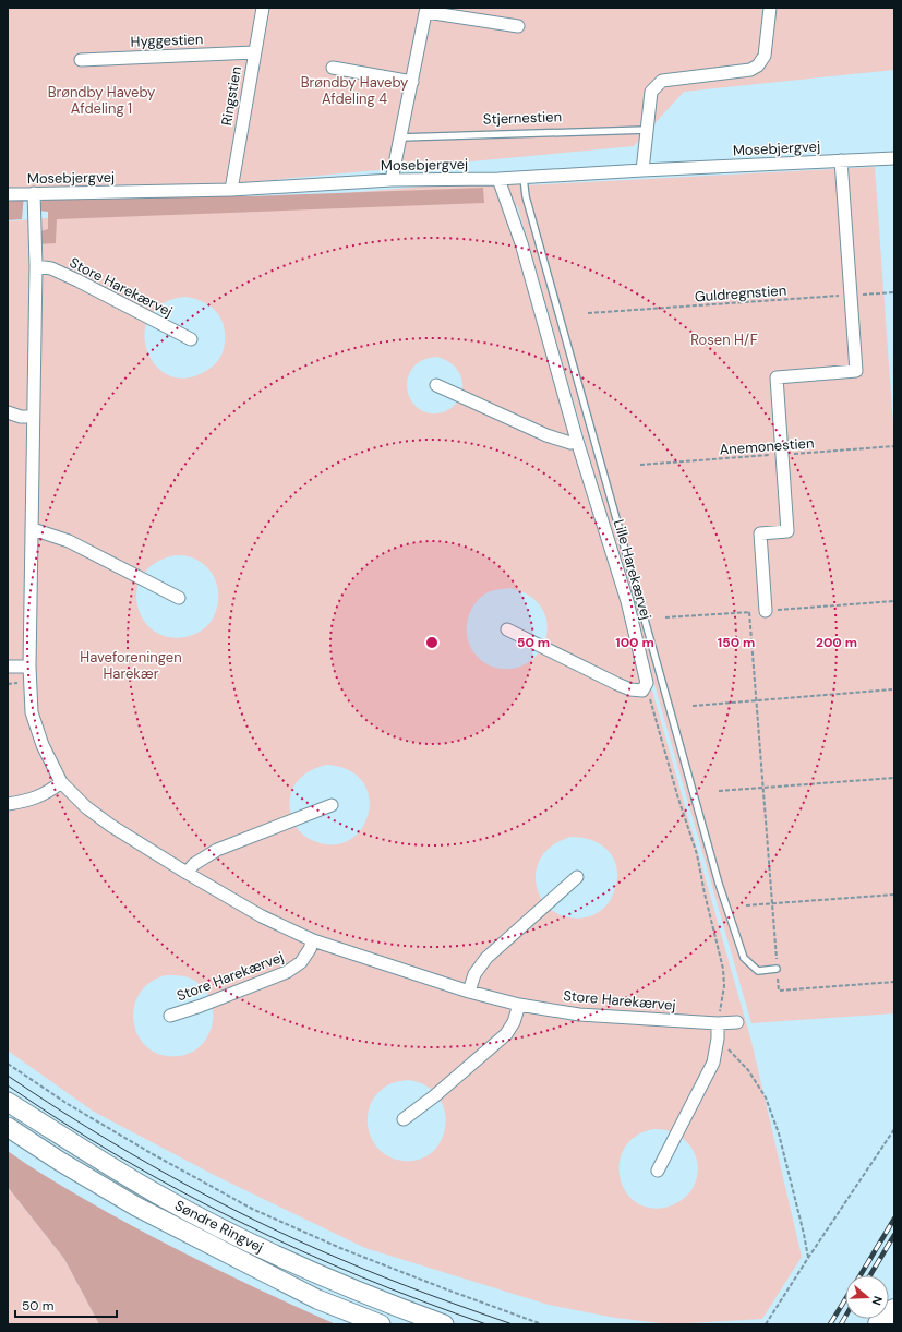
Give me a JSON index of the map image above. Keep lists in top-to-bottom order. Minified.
{"streets":{"main road":["Søndre Ringvej"],"street":["Hyggestien","Ringstien","Mosebjergvej","Store Harekærvej","Lille Harekærvej"],"lane":["Stjernestien"],"path":["Guldregnstien","Anemonestien"]},"crossings":[["Hyggestien","Ringstien"],["Ringstien","Mosebjergvej"],["Mosebjergvej","Store Harekærvej"],["Mosebjergvej","Lille Harekærvej"]],"parks":["Brøndby Haveby Afdeling 4","Brøndby Haveby Afdeling 1","Rosen H/F","Haveforeningen Harekær"],"scale_bar":"50 m","north":"right","rings":["50 m","100 m","150 m","200 m"]}
